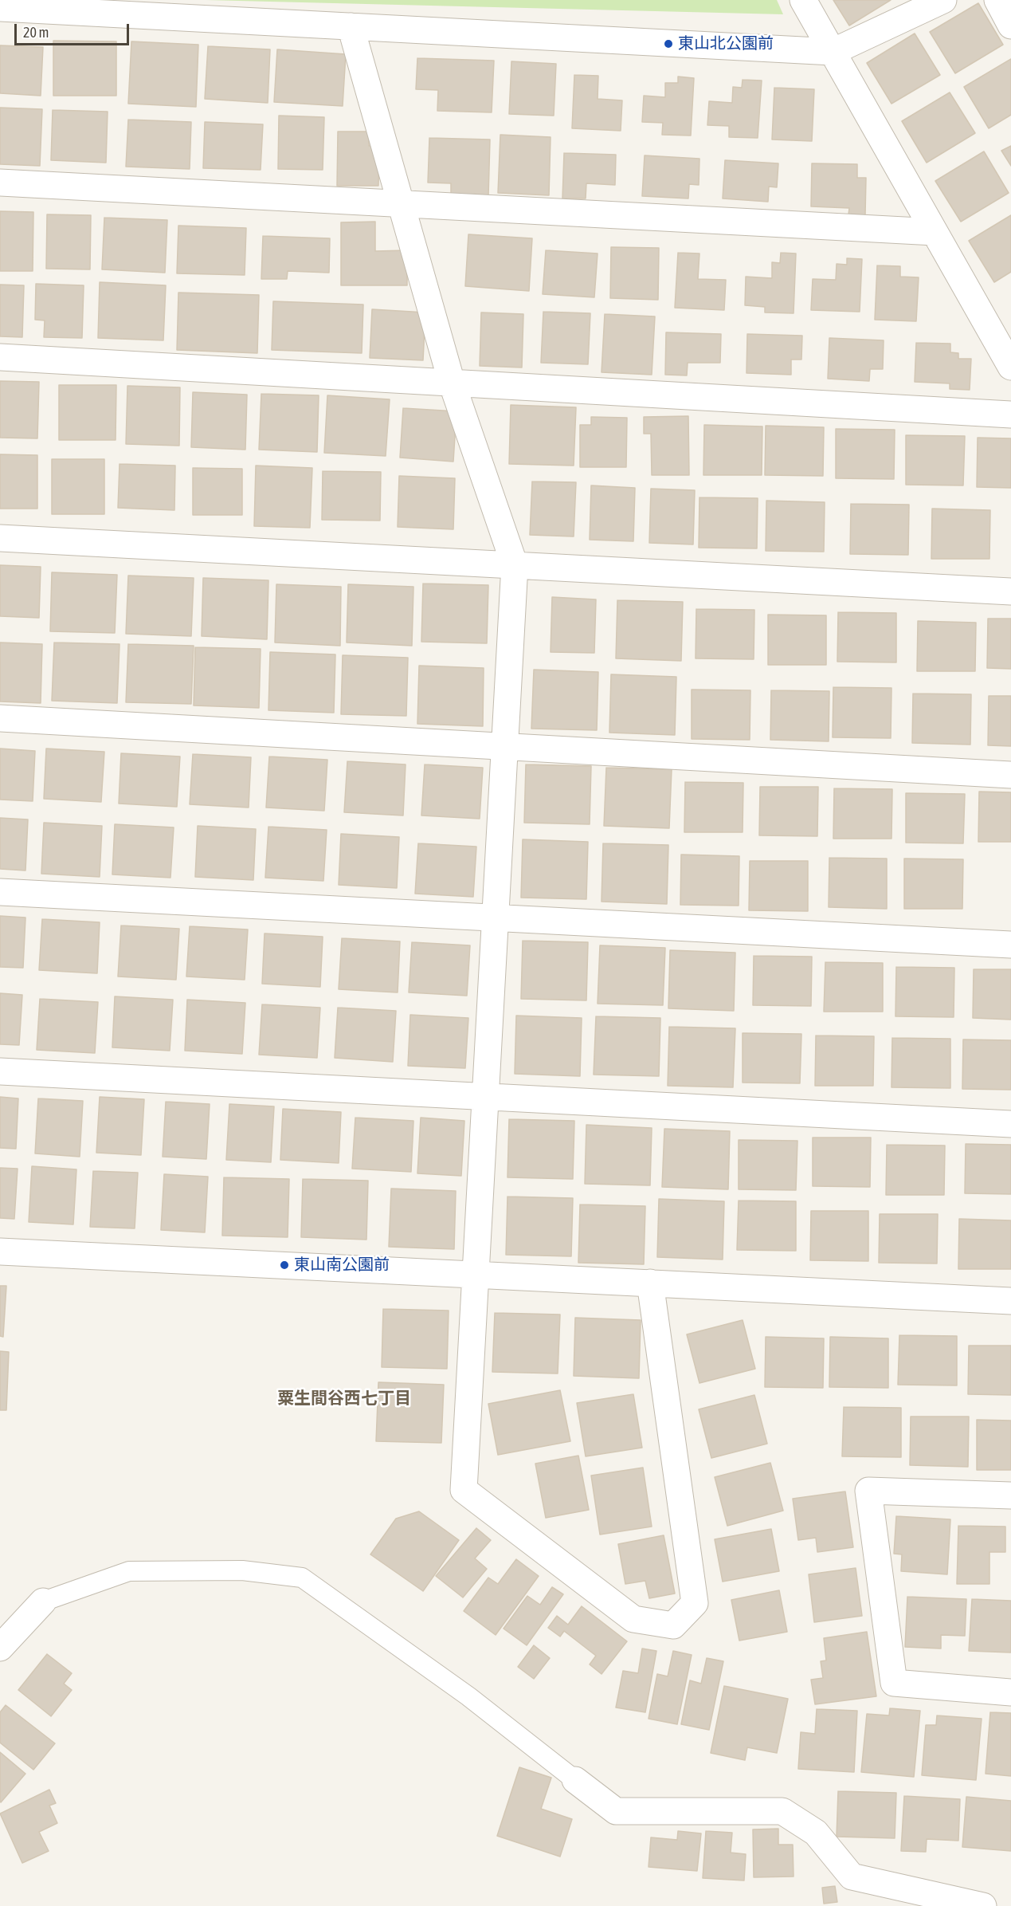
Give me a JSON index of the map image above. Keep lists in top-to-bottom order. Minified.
{"districts":["粟生間谷西七丁目"],"places":["東山北公園前","東山南公園前"],"scale_bar":"20 m"}
